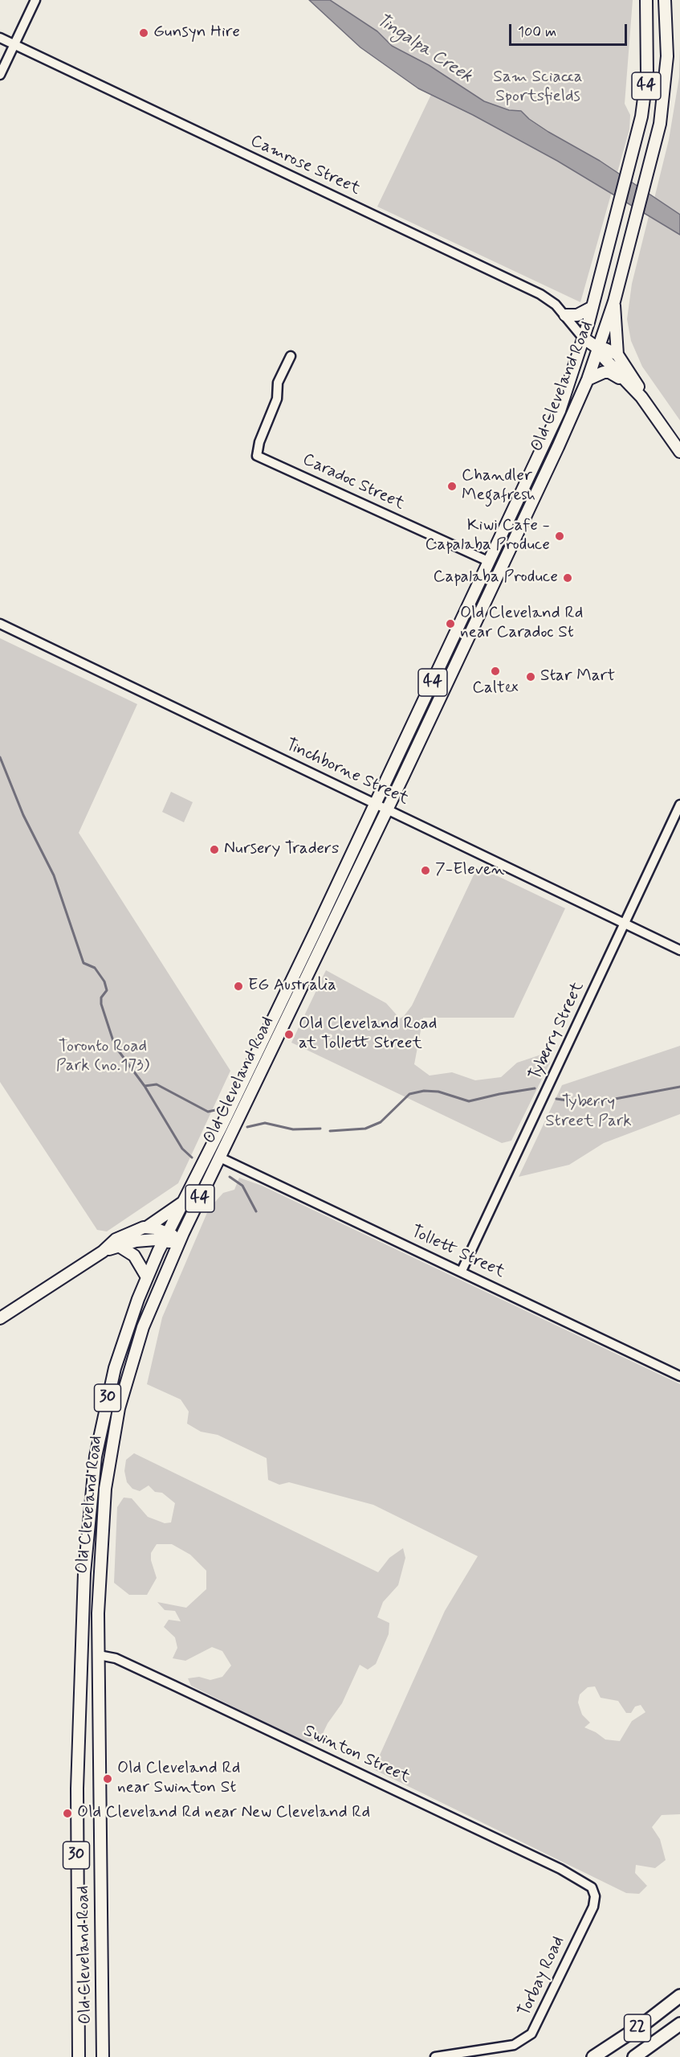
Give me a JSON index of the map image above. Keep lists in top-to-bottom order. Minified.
{"streets":{"highway":["22"],"main road":["44","Old Cleveland Road","30"],"street":["Camrose Street","Caradoc Street","Tinchborne Street","Tyberry Street","Tollett Street","Swinton Street","Torbay Road"]},"crossings":[["44","Old Cleveland Road"],["Camrose Street","Old Cleveland Road"],["Old Cleveland Road","Caradoc Street"],["Old Cleveland Road","Tinchborne Street"],["Old Cleveland Road","Tollett Street"],["Old Cleveland Road","Swinton Street"],["Tinchborne Street","Tyberry Street"],["Tyberry Street","Tollett Street"],["Swinton Street","Torbay Road"]],"water":["Tingalpa Creek"],"parks":["Sam Sciacca Sportsfields","Toronto Road Park (no.173)","Tyberry Street Park"],"places":["Gunsyn Hire","Chandler Megafresh","Kiwi Cafe - Capalaba Produce","Capalaba Produce","Old Cleveland Rd near Caradoc St","Caltex","Star Mart","Nursery Traders","7-Eleven","EG Australia","Old Cleveland Road at Tollett Street","Old Cleveland Rd near Swinton St","Old Cleveland Rd near New Cleveland Rd"],"scale_bar":"100 m"}
